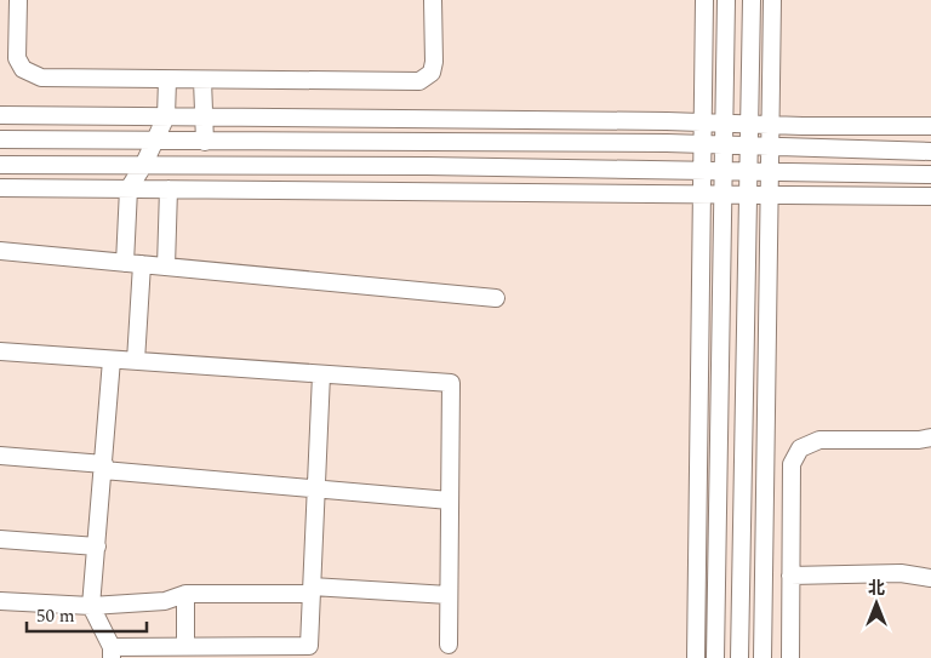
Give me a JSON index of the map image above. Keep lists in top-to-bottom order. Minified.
{"scale_bar":"50 m","north":"top"}
